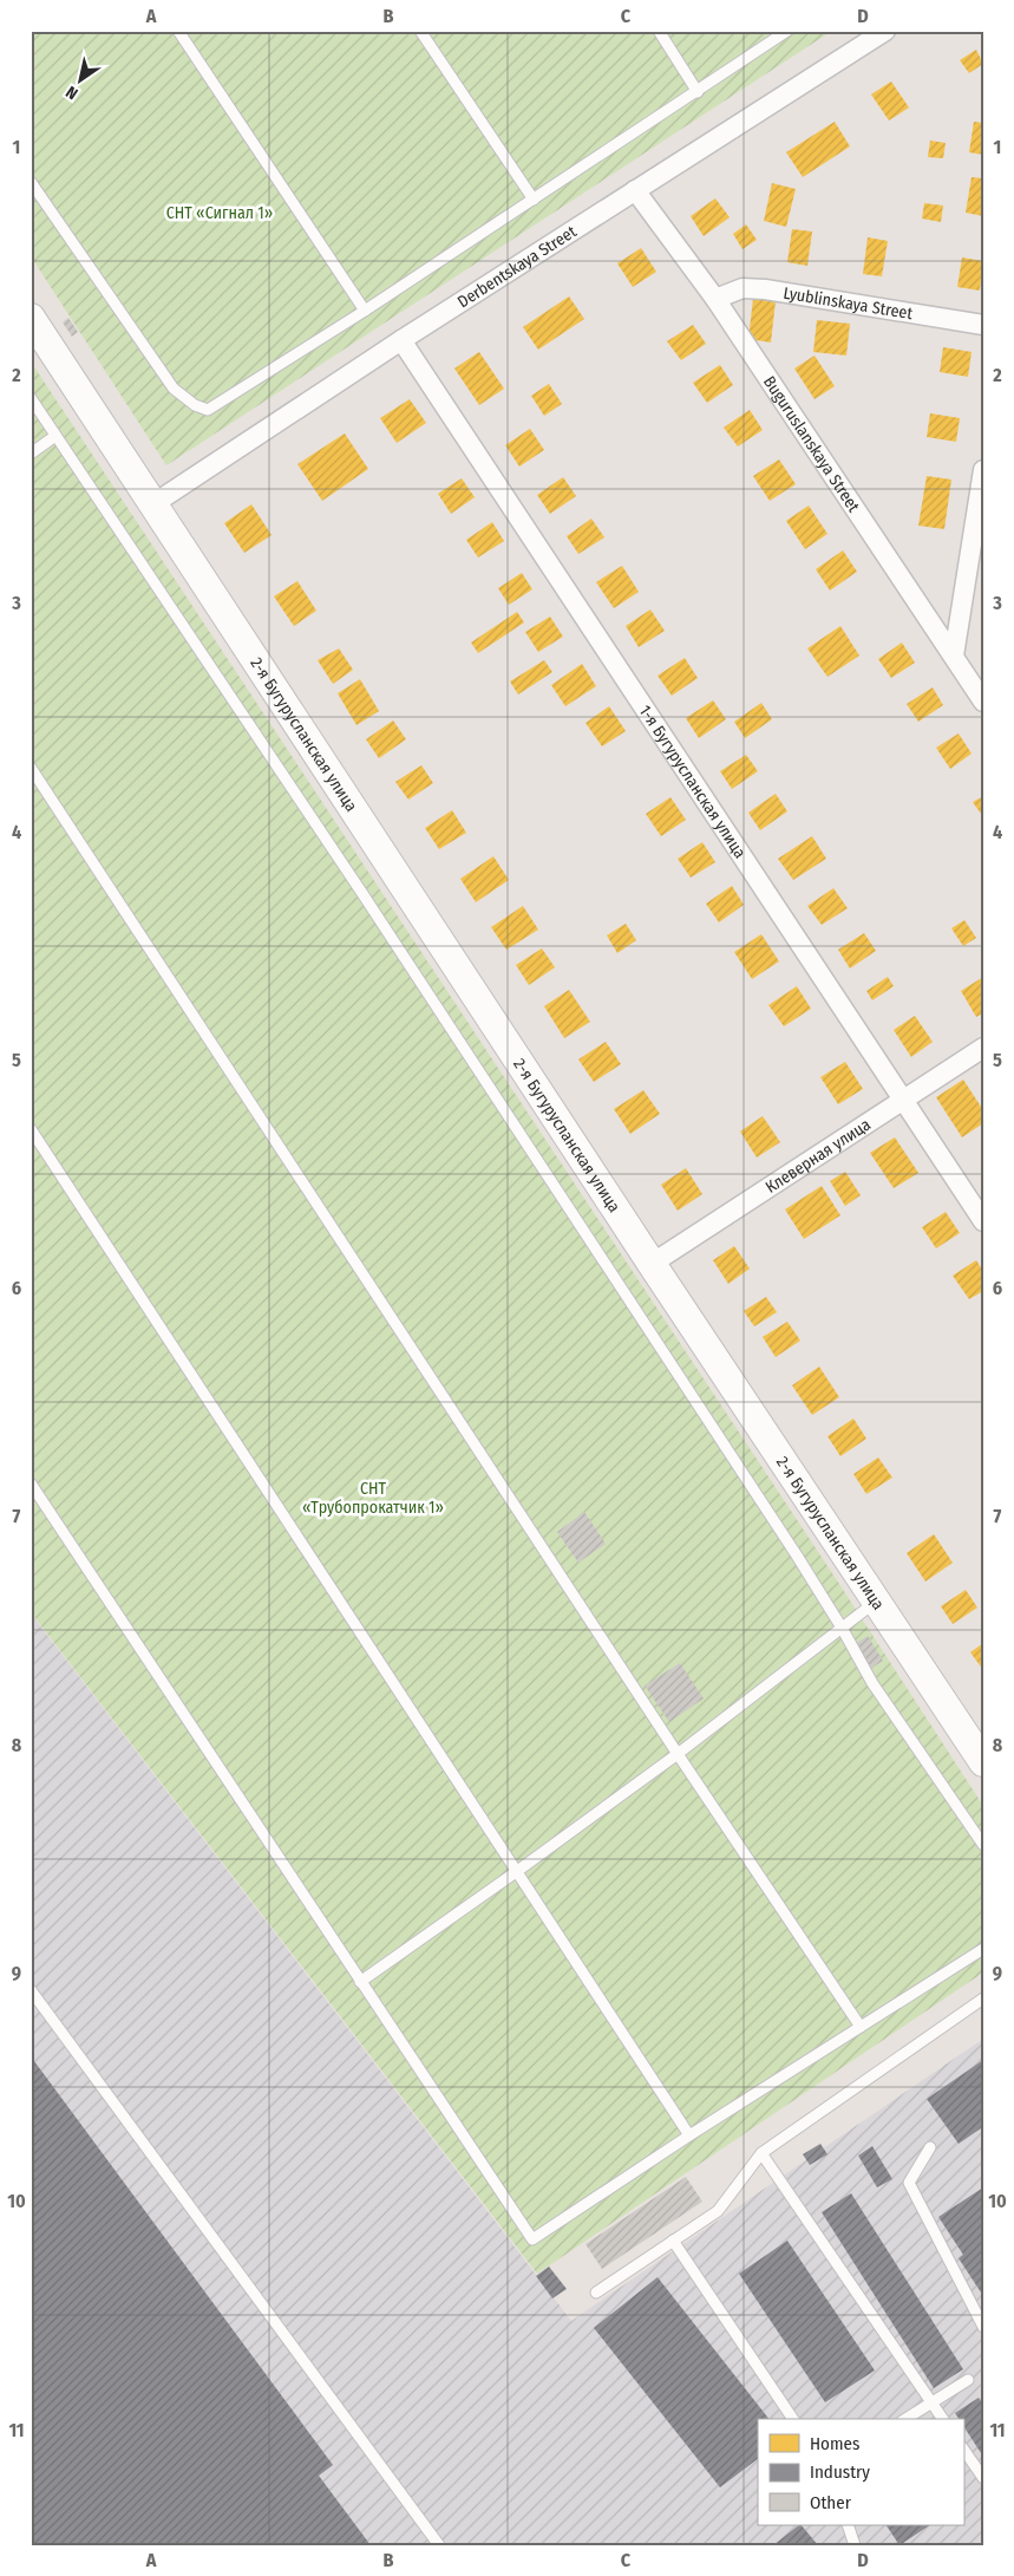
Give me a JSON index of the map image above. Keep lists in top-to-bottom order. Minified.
{"streets":{"street":["Derbentskaya Street","Lyublinskaya Street","Buguruslanskaya Street","2-я Бугурусланская улица","1-я Бугурусланская улица","Клеверная улица"]},"crossings":[["Derbentskaya Street","Buguruslanskaya Street"],["Derbentskaya Street","2-я Бугурусланская улица"],["Derbentskaya Street","1-я Бугурусланская улица"],["Lyublinskaya Street","Buguruslanskaya Street"],["2-я Бугурусланская улица","Клеверная улица"],["1-я Бугурусланская улица","Клеверная улица"]],"parks":["СНТ «Сигнал 1»","СНТ «Трубопрокатчик 1»"],"legend":["Homes","Industry","Other"],"north":"bottom left","grid":{"columns":["A","B","C","D"],"rows":["1","2","3","4","5","6","7","8","9","10","11"]}}
